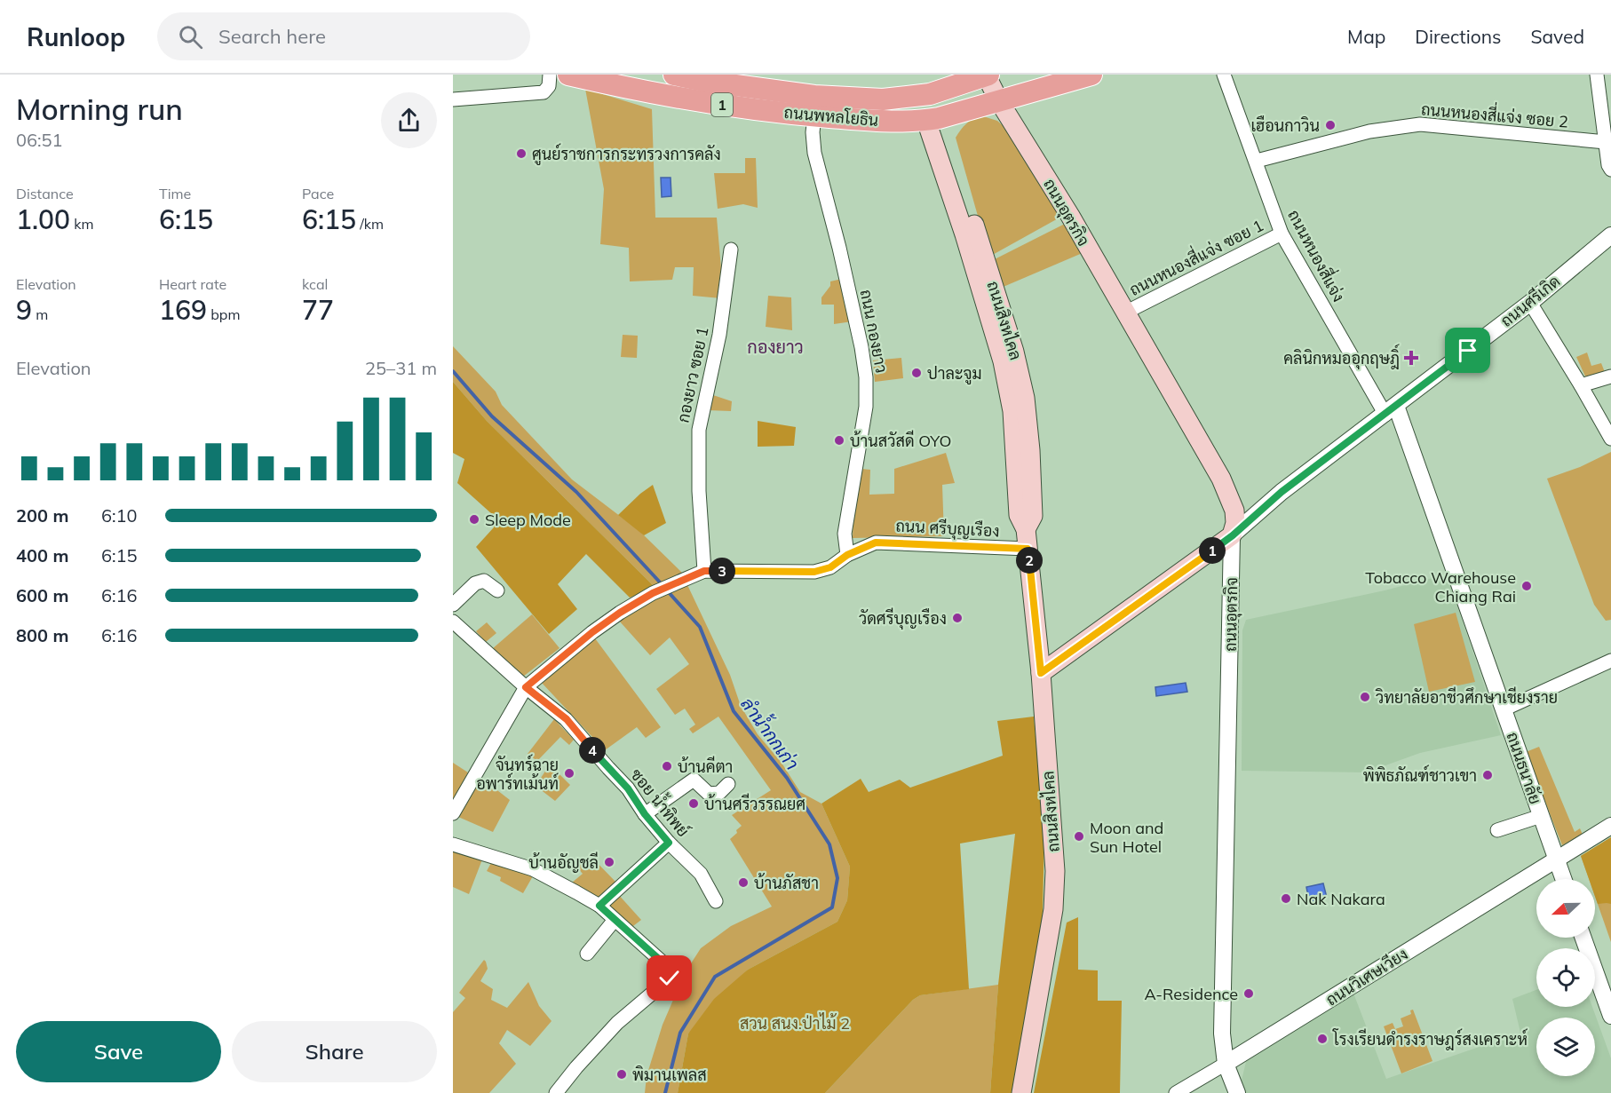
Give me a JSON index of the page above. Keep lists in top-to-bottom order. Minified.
{"streets":{"main road":["1","ถนนพหลโยธิน","ถนนอุตรกิจ","ถนนศรีเกิด","ถนนสิงหไคล"],"street":["ถนนหนองสี่แจ่ง ซอย 2","ถนนหนองสี่แจ่ง","ถนนหนองสี่แจ่ง ซอย 1","ถนน กองยาว","กองยาว ซอย 1","ถนน ศรีบุญเรือง","ถนนธนาลัย","ซอย น้ำทิพย์","ถนนวิเศษเวียง"]},"crossings":[["ถนนหนองสี่แจ่ง ซอย 2","ถนนหนองสี่แจ่ง"],["ถนนพหลโยธิน","ถนนอุตรกิจ"],["ถนนพหลโยธิน","ถนนสิงหไคล"],["ถนนพหลโยธิน","ถนน กองยาว"],["ถนนอุตรกิจ","ถนนหนองสี่แจ่ง ซอย 1"],["ถนนอุตรกิจ","ถนนศรีเกิด"],["ถนนอุตรกิจ","ถนนวิเศษเวียง"],["ถนนหนองสี่แจ่ง","ถนนหนองสี่แจ่ง ซอย 1"],["ถนนหนองสี่แจ่ง","ถนนศรีเกิด"],["ถนนหนองสี่แจ่ง","ถนนธนาลัย"],["ถนนศรีเกิด","ถนนสิงหไคล"],["ถนนศรีเกิด","ถนนธนาลัย"],["ถนนสิงหไคล","ถนน ศรีบุญเรือง"],["ถนน กองยาว","ถนน ศรีบุญเรือง"],["กองยาว ซอย 1","ถนน ศรีบุญเรือง"],["ถนน ศรีบุญเรือง","ซอย น้ำทิพย์"],["ถนนธนาลัย","ถนนวิเศษเวียง"]],"districts":["กองยาว"],"water":["ลำน้ำกกเก่า"],"parks":["สวน สนง.ป่าไม้ 2"],"places":{"other":["เฮือนกาวิน","ศูนย์ราชการกระทรวงการคลัง","ปาละจูม","บ้านสวัสดี OYO","Sleep Mode","Tobacco Warehouse Chiang Rai","วัดศรีบุญเรือง","วิทยาลัยอาชีวศึกษาเชียงราย","บ้านคีตา","จันทร์ฉาย อพาร์ทเม้นท์","พิพิธภัณฑ์ชาวเขา","บ้านศรีวรรณยศ","Moon and Sun Hotel","บ้านอัญชลี","บ้านภัสชา","Nak Nakara","A-Residence","โรงเรียนดำรงราษฎร์สงเคราะห์","พิมานเพลส"],"health":["คลินิกหมออุกฤษฎิ์"]},"north":"left","page":{"header":"Runloop","search":"Search here","nav":["Map","Directions","Saved"],"heading":["Morning run","06:51"],"stats":[["Distance","1.00 km"],["Time","6:15"],["Pace","6:15 /km"],["Elevation","9 m"],["Heart rate","169 bpm"],["kcal","77"]],"chart":["Elevation","25–31 m"],"list":[{"name":"200 m","note":"6:10"},{"name":"400 m","note":"6:15"},{"name":"600 m","note":"6:16"},{"name":"800 m","note":"6:16"}],"pins":["1","2","3","4"],"buttons":["Save","Share"]}}
